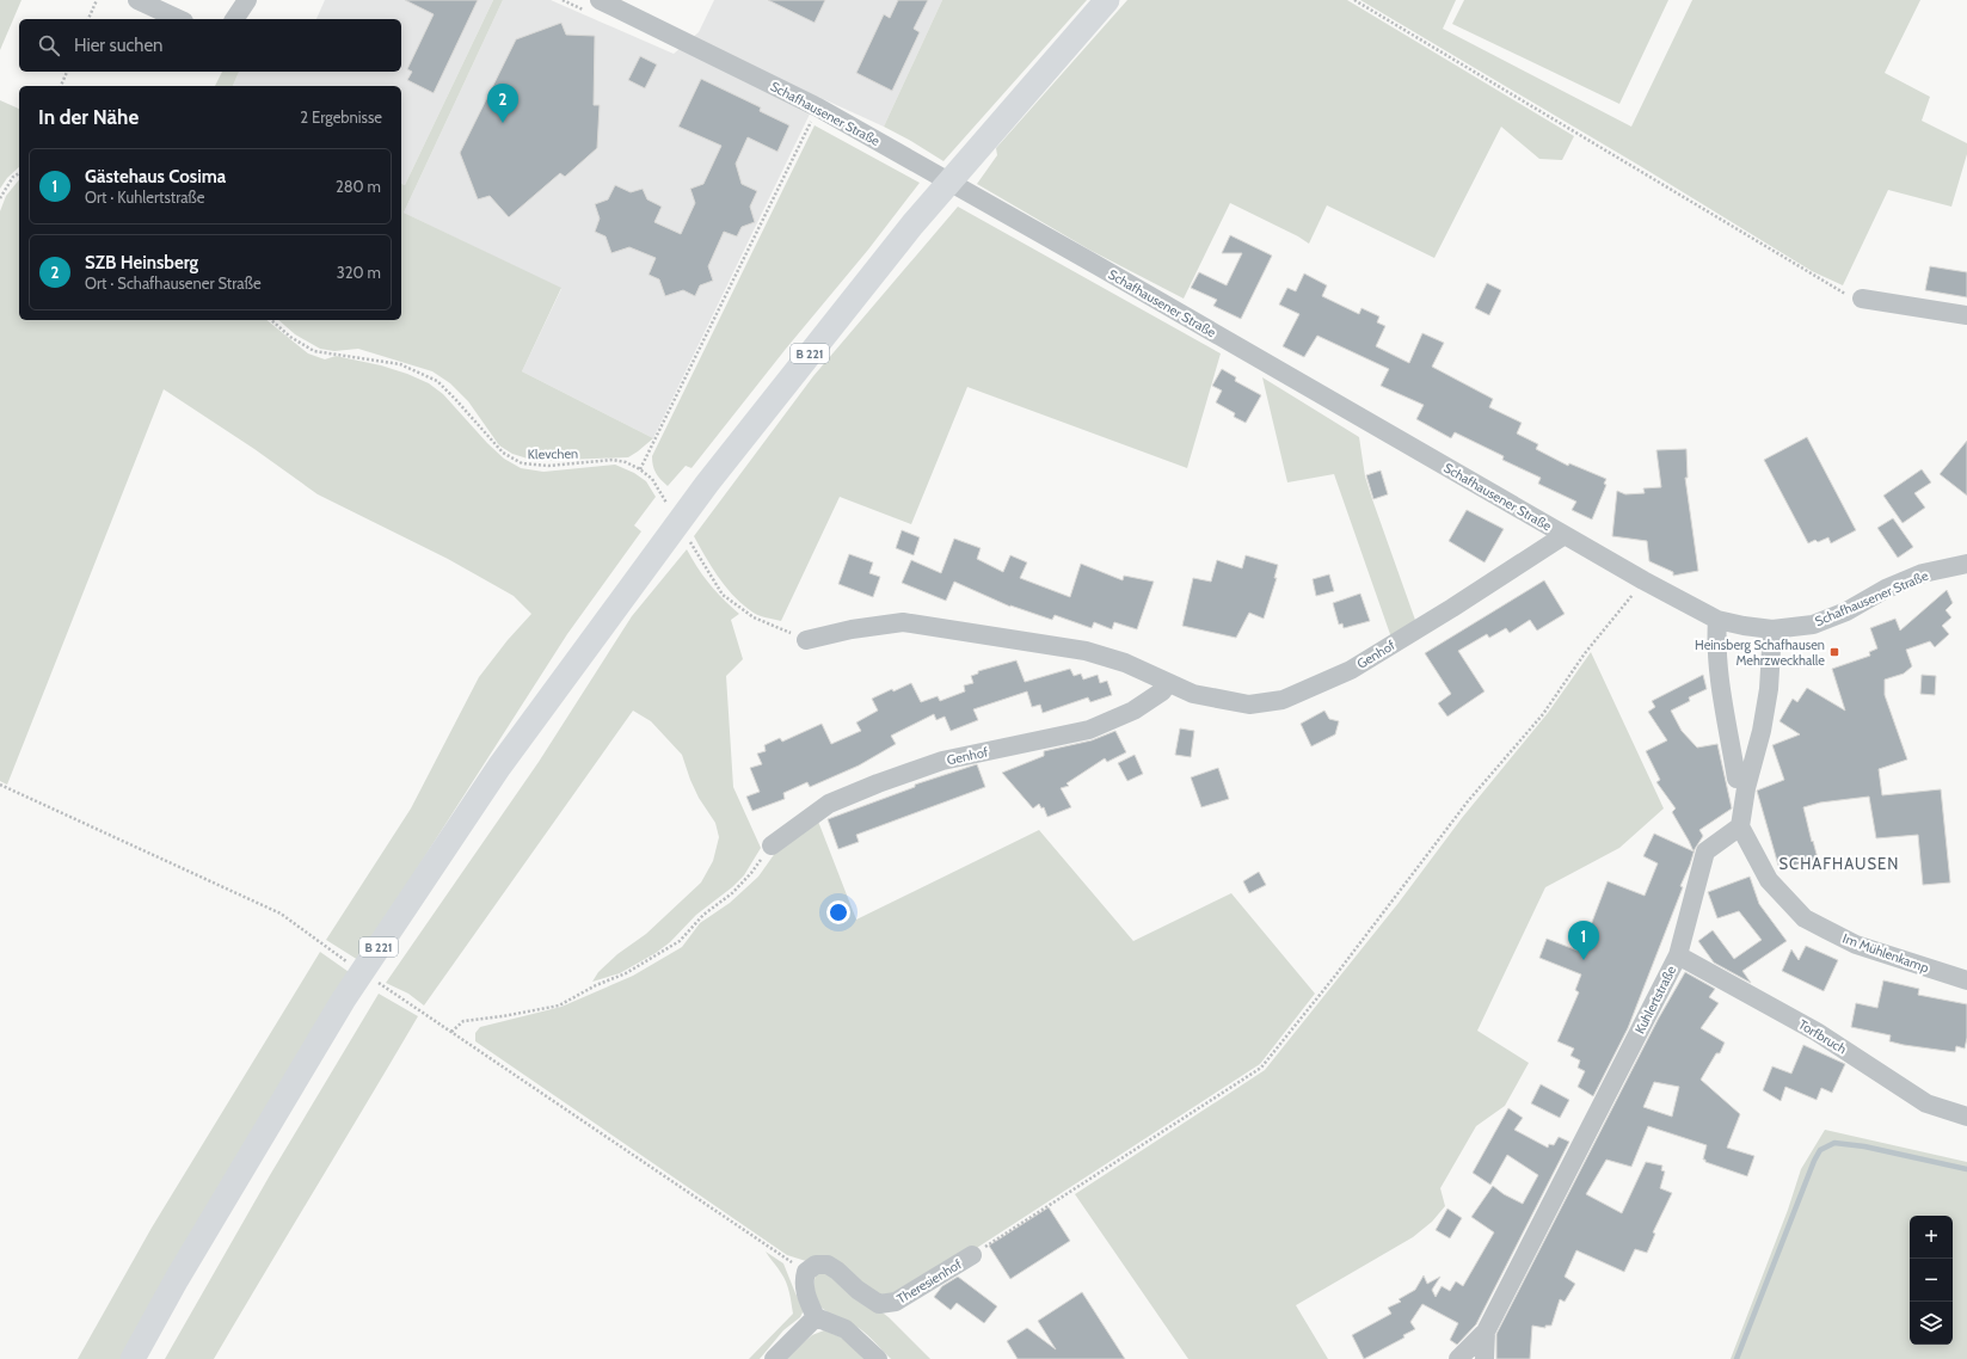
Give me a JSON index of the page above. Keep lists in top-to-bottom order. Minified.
{"streets":{"main road":["B 221"],"street":["Schafhausener Straße","Genhof","Im Mühlenkamp","Kuhlertstraße","Torfbruch","Theresienhof"],"path":["Klevchen"]},"crossings":[["Schafhausener Straße","Genhof"],["Im Mühlenkamp","Kuhlertstraße"],["Kuhlertstraße","Torfbruch"]],"districts":["SCHAFHAUSEN"],"places":{"transit":["Heinsberg Schafhausen Mehrzweckhalle"]},"page":{"search":"Hier suchen","pins":["2","1"],"heading":["In der Nähe","2 Ergebnisse"],"list":[{"mark":"1","name":"Gästehaus Cosima","note":"Ort · Kuhlertstraße","value":"280 m"},{"mark":"2","name":"SZB Heinsberg","note":"Ort · Schafhausener Straße","value":"320 m"}],"map_buttons":["+","−"]}}
